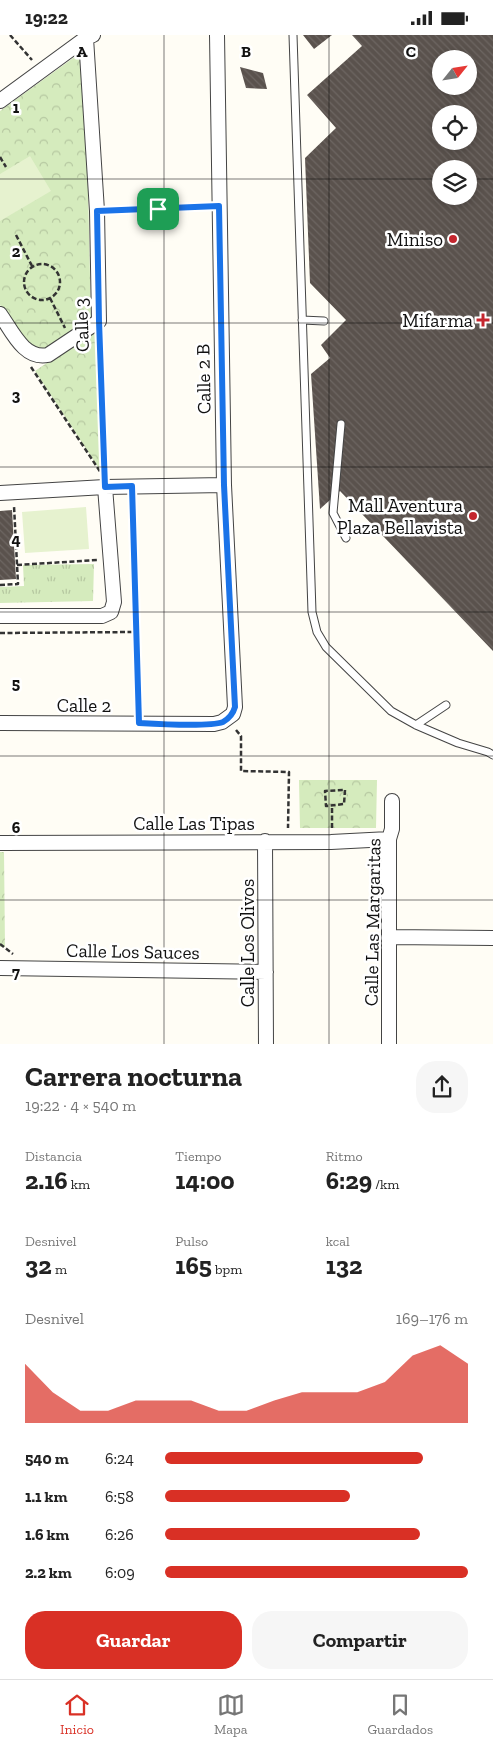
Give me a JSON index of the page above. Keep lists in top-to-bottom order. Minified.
{"streets":{"street":["Calle 3","Calle 2 B","Calle 2","Calle Las Tipas","Calle Las Margaritas","Calle Los Olivos","Calle Los Sauces"]},"crossings":[["Calle 2 B","Calle 2"],["Calle Las Tipas","Calle Las Margaritas"],["Calle Las Tipas","Calle Los Olivos"],["Calle Los Olivos","Calle Los Sauces"]],"places":{"other":["Miniso","Mall Aventura Plaza Bellavista"],"health":["Mifarma"]},"north":"top right","page":{"status":"19:22","heading":["Carrera nocturna","19:22 · 4 × 540 m"],"stats":[["Distancia","2.16 km"],["Tiempo","14:00"],["Ritmo","6:29 /km"],["Desnivel","32 m"],["Pulso","165 bpm"],["kcal","132"]],"chart":["Desnivel","169–176 m"],"list":[{"name":"540 m","note":"6:24"},{"name":"1.1 km","note":"6:58"},{"name":"1.6 km","note":"6:26"},{"name":"2.2 km","note":"6:09"}],"buttons":["Guardar","Compartir"],"tabs":["Inicio","Mapa","Guardados"]},"grid":{"columns":["A","B","C"],"rows":["1","2","3","4","5","6","7"]}}
